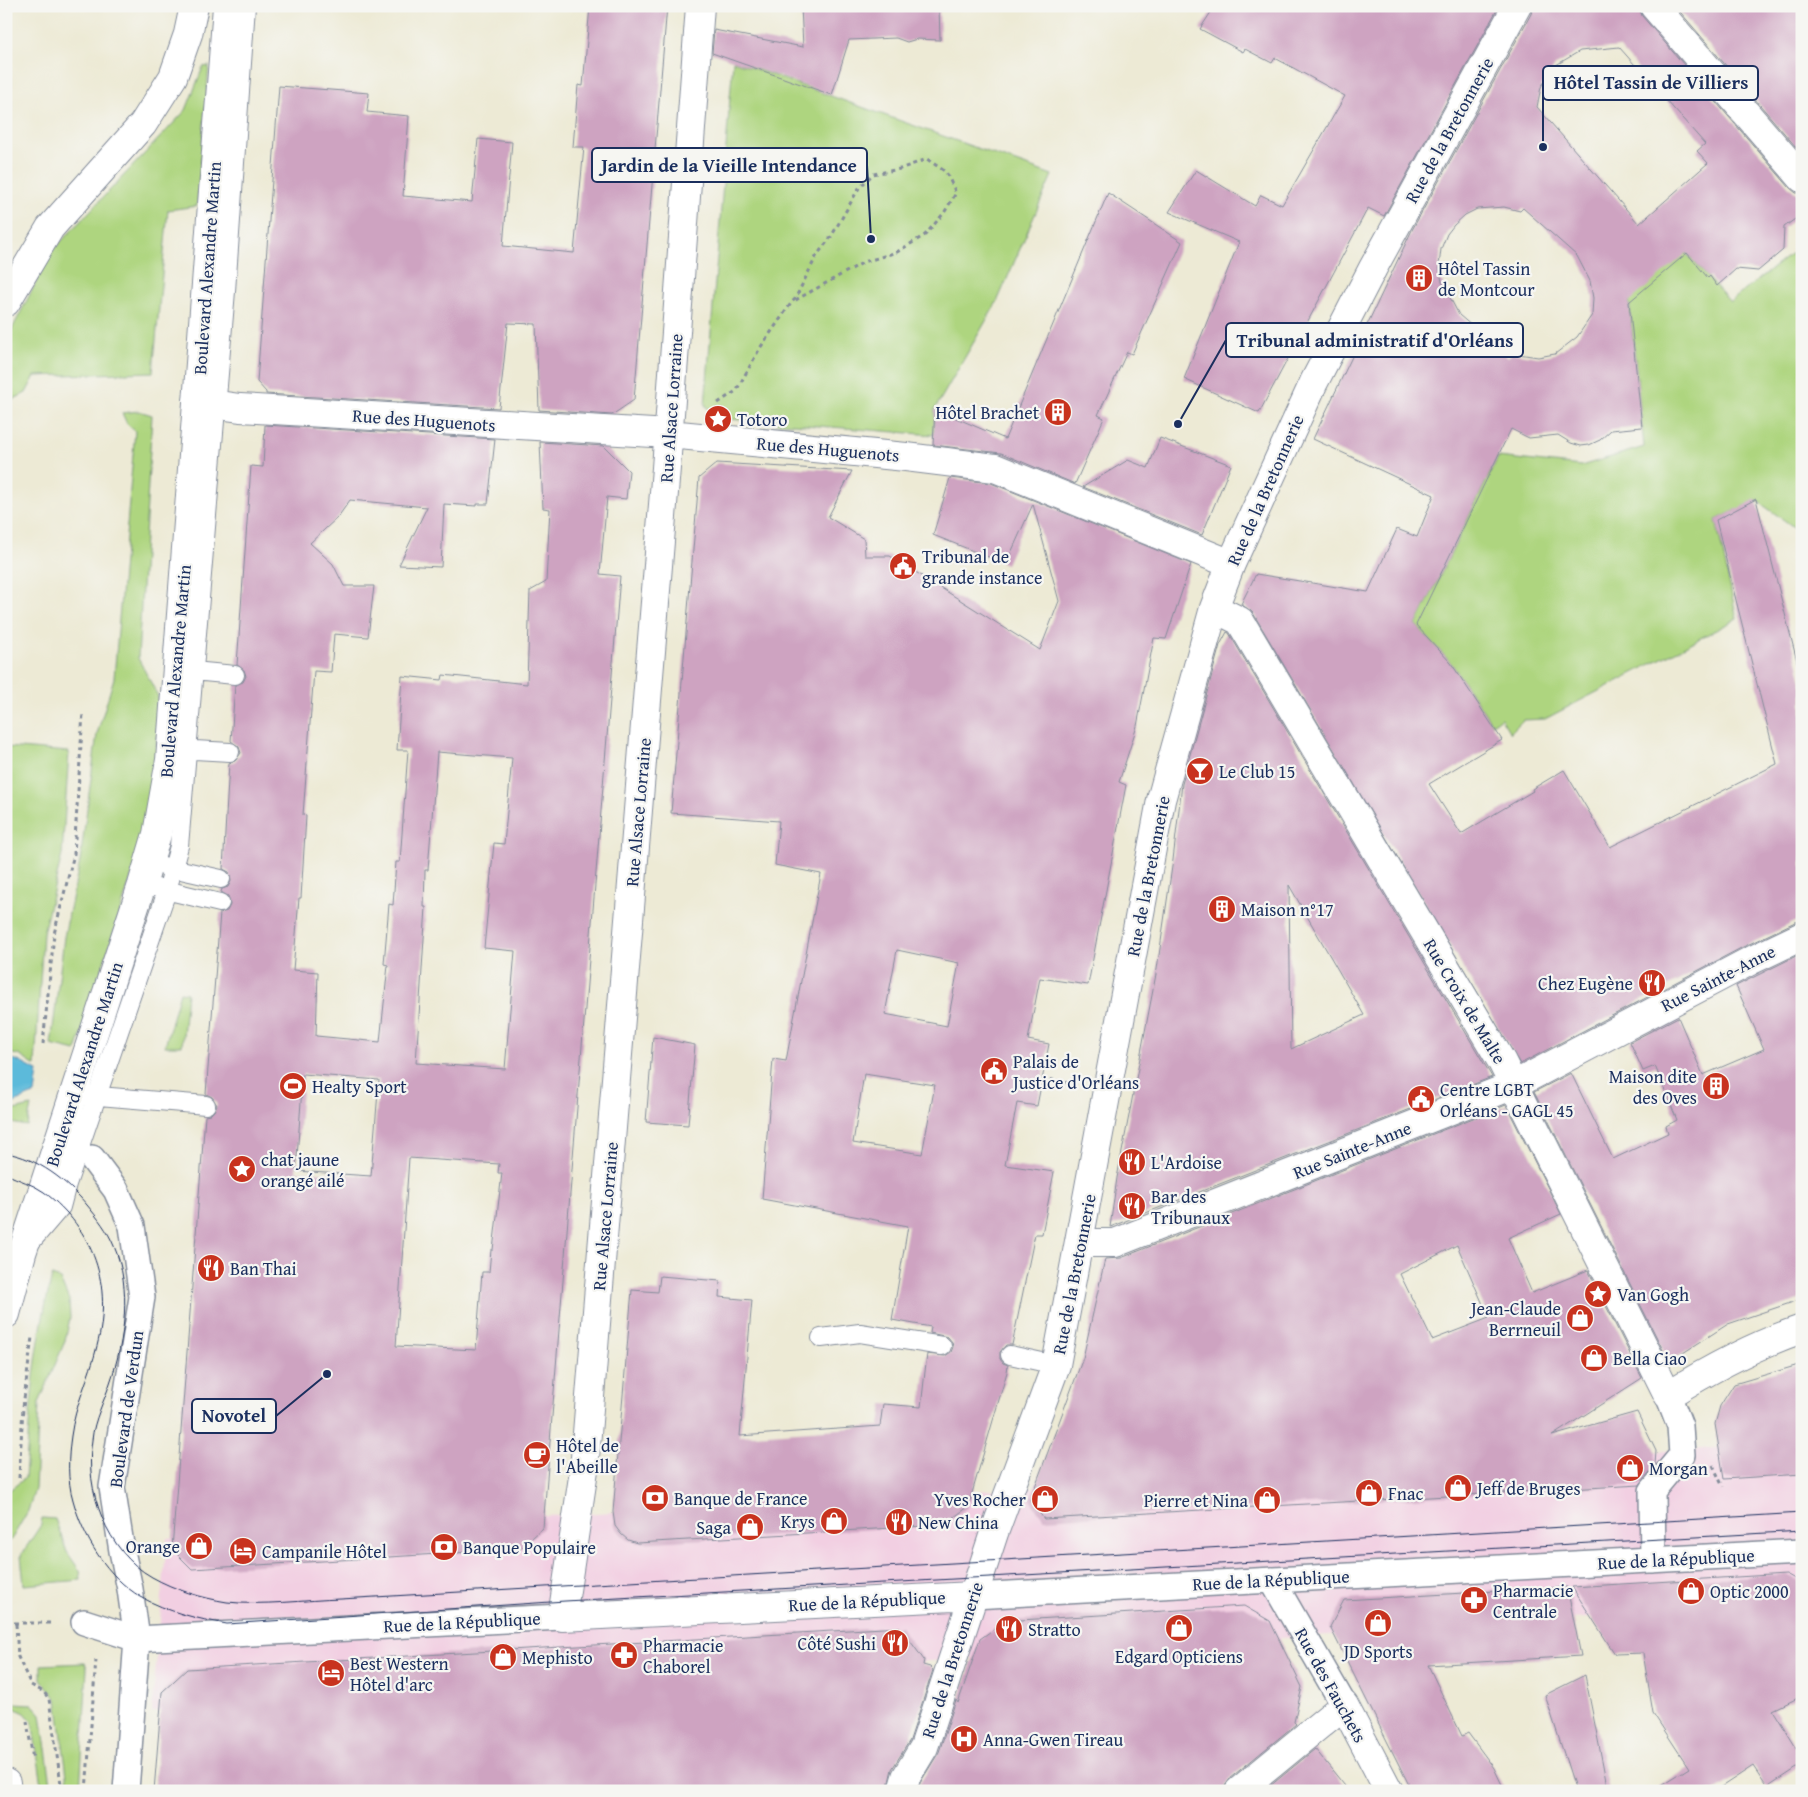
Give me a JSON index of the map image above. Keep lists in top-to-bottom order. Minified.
{"streets":{"street":["Rue de la Bretonnerie","Boulevard Alexandre Martin","Rue Alsace Lorraine","Rue des Huguenots","Rue Sainte-Anne","Rue Croix de Malte","Boulevard de Verdun","Rue de la République","Rue des Fauchets"]},"crossings":[["Rue de la Bretonnerie","Rue des Huguenots"],["Rue de la Bretonnerie","Rue Sainte-Anne"],["Rue de la Bretonnerie","Rue Croix de Malte"],["Rue de la Bretonnerie","Rue de la République"],["Boulevard Alexandre Martin","Rue des Huguenots"],["Rue Alsace Lorraine","Rue des Huguenots"],["Rue Alsace Lorraine","Rue de la République"],["Rue Sainte-Anne","Rue Croix de Malte"],["Rue Croix de Malte","Rue de la République"],["Boulevard de Verdun","Rue de la République"],["Rue de la République","Rue des Fauchets"]],"places":{"other":["Hôtel Tassin de Villiers","Jardin de la Vieille Intendance","Tribunal administratif d'Orléans","Novotel"],"building":["Hôtel Tassin de Montcour","Hôtel Brachet","Maison n°17","Maison dite des Oves"],"place":["Totoro","chat jaune orangé ailé","Van Gogh"],"public building":["Tribunal de grande instance","Palais de Justice d'Orléans","Centre LGBT Orléans - GAGL 45"],"bar":["Le Club 15"],"restaurant":["Chez Eugène","L'Ardoise","Bar des Tribunaux","Ban Thai","New China","Stratto","Côté Sushi"],"sports":["Healty Sport"],"shop":["Jean-Claude Berrneuil","Bella Ciao","Morgan","Jeff de Bruges","Fnac","Yves Rocher","Pierre et Nina","Krys","Saga","Orange","Optic 2000","JD Sports","Edgard Opticiens","Mephisto"],"cafe":["Hôtel de l'Abeille"],"bank":["Banque de France","Banque Populaire"],"hotel":["Campanile Hôtel","Best Western Hôtel d'arc"],"pharmacy":["Pharmacie Centrale","Pharmacie Chaborel"],"hospital":["Anna-Gwen Tireau"]}}
